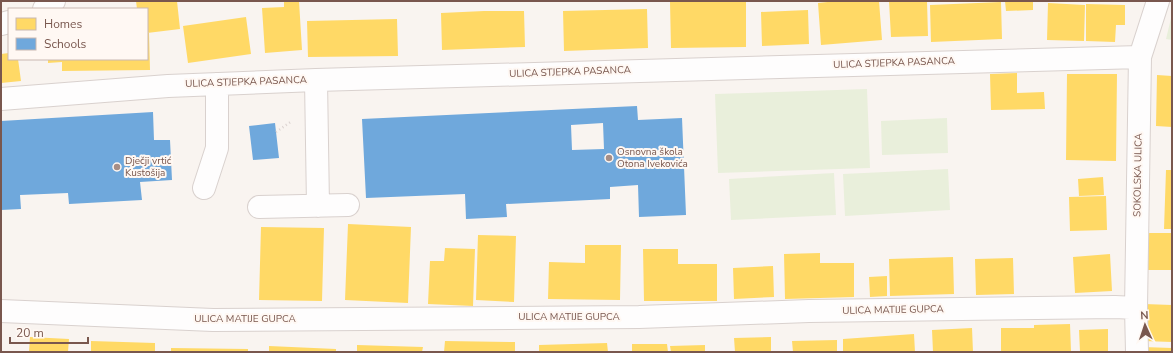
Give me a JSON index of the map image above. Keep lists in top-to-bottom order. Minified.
{"streets":{"street":["ULICA STJEPKA PASANCA","SOKOLSKA ULICA","ULICA MATIJE GUPCA"]},"crossings":[["ULICA STJEPKA PASANCA","SOKOLSKA ULICA"],["SOKOLSKA ULICA","ULICA MATIJE GUPCA"]],"places":["Osnovna škola Otona Ivekovića","Dječji vrtić Kustošija"],"legend":["Homes","Schools"],"scale_bar":"20 m","north":"top"}
